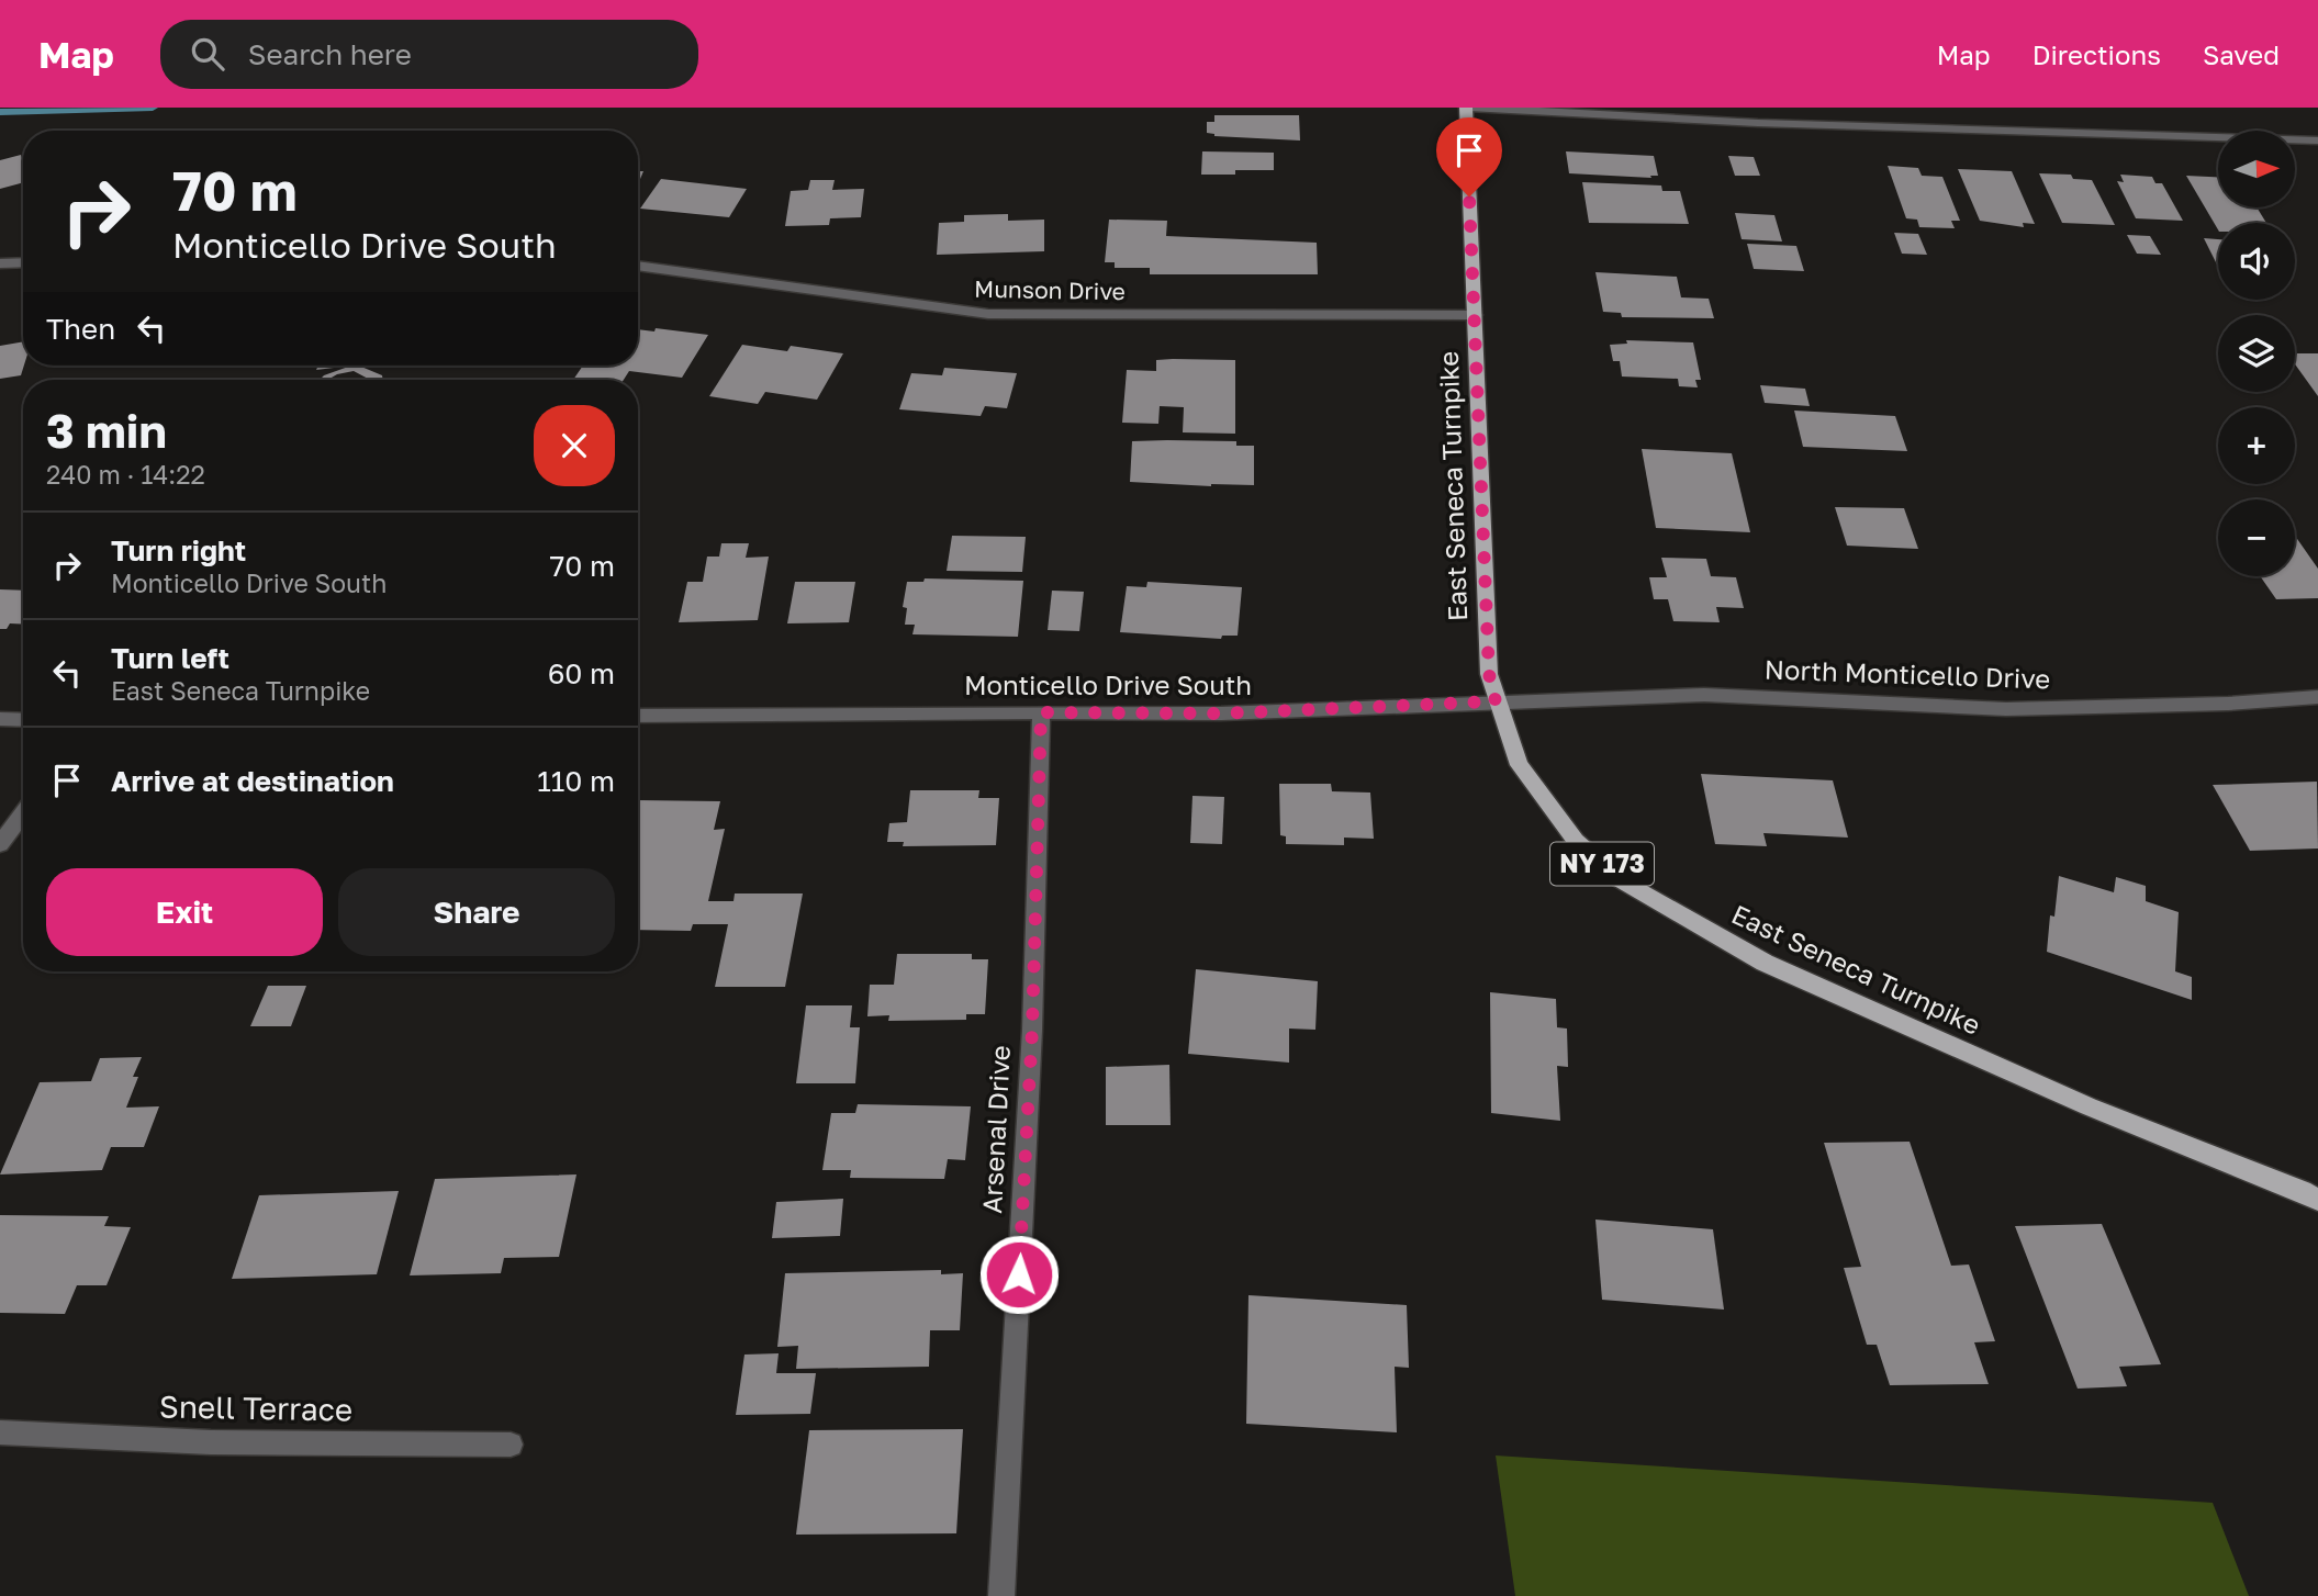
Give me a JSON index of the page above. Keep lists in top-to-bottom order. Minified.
{"streets":{"main road":["East Seneca Turnpike","NY 173"],"street":["Munson Drive","North Monticello Drive","Monticello Drive South","Arsenal Drive","Snell Terrace"]},"crossings":[["Munson Drive","East Seneca Turnpike"],["East Seneca Turnpike","North Monticello Drive"],["East Seneca Turnpike","Monticello Drive South"],["North Monticello Drive","Monticello Drive South"],["Monticello Drive South","Arsenal Drive"]],"north":"right","page":{"header":"Map","search":"Search here","nav":["Map","Directions","Saved"],"map_buttons":["+","−"],"turn":["70 m","Monticello Drive South"],"then":"Then","heading":["3 min","240 m · 14:22"],"list":[{"name":"Turn right","note":"Monticello Drive South","value":"70 m"},{"name":"Turn left","note":"East Seneca Turnpike","value":"60 m"},{"name":"Arrive at destination","value":"110 m"}],"buttons":["Exit","Share"]}}
